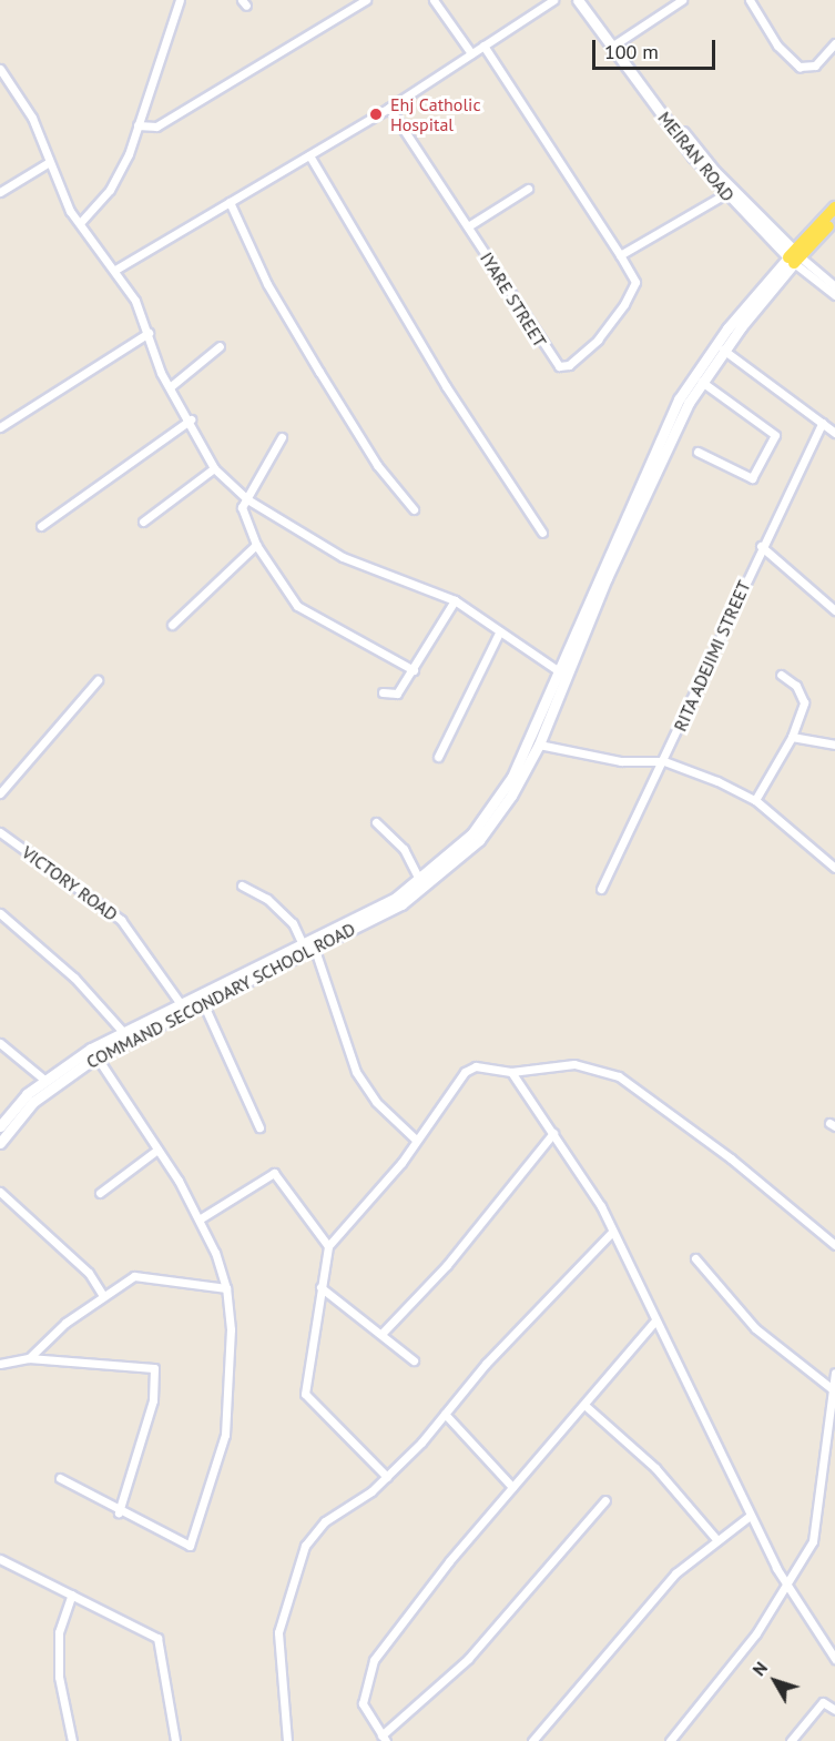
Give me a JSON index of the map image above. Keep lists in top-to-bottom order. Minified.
{"streets":{"main road":["MEIRAN ROAD","COMMAND SECONDARY SCHOOL ROAD"],"street":["IYARE STREET","RITA ADEJIMI STREET","VICTORY ROAD"]},"crossings":[["VICTORY ROAD","COMMAND SECONDARY SCHOOL ROAD"]],"places":["Ehj Catholic Hospital"],"scale_bar":"100 m","north":"top left"}
